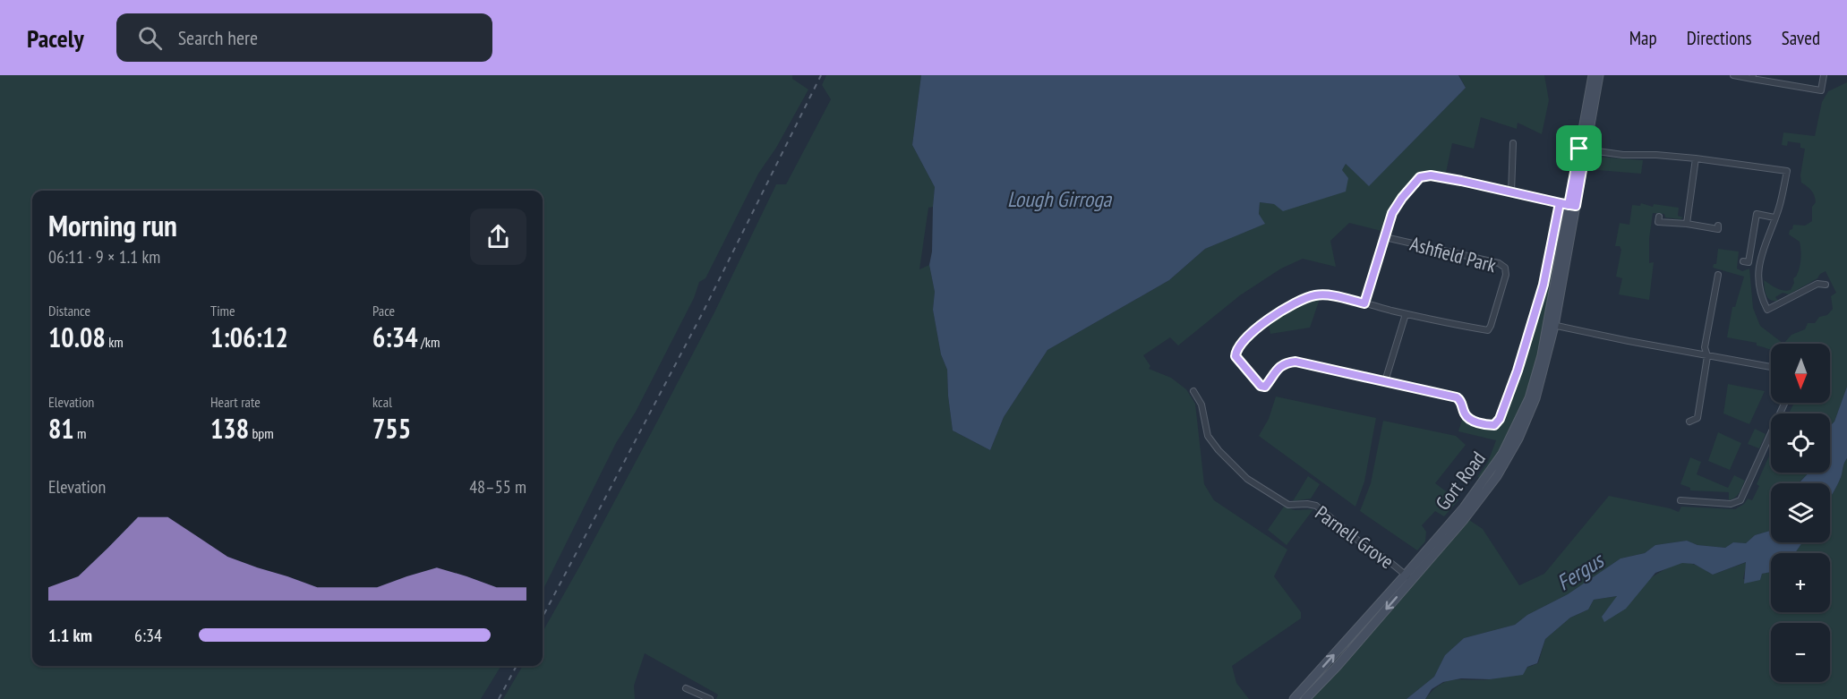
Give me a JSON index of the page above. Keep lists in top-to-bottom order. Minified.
{"streets":{"main road":["Gort Road"],"street":["Ashfield Park","Parnell Grove"]},"crossings":[["Ashfield Park","Gort Road"],["Gort Road","Parnell Grove"]],"water":["Lough Girroga","Fergus"],"north":"bottom","page":{"header":"Pacely","search":"Search here","nav":["Map","Directions","Saved"],"heading":["Morning run","06:11 · 9 × 1.1 km"],"stats":[["Distance","10.08 km"],["Time","1:06:12"],["Pace","6:34 /km"],["Elevation","81 m"],["Heart rate","138 bpm"],["kcal","755"]],"map_buttons":["+","−"],"chart":["Elevation","48–55 m"],"list":[{"name":"1.1 km","note":"6:34"}]}}
